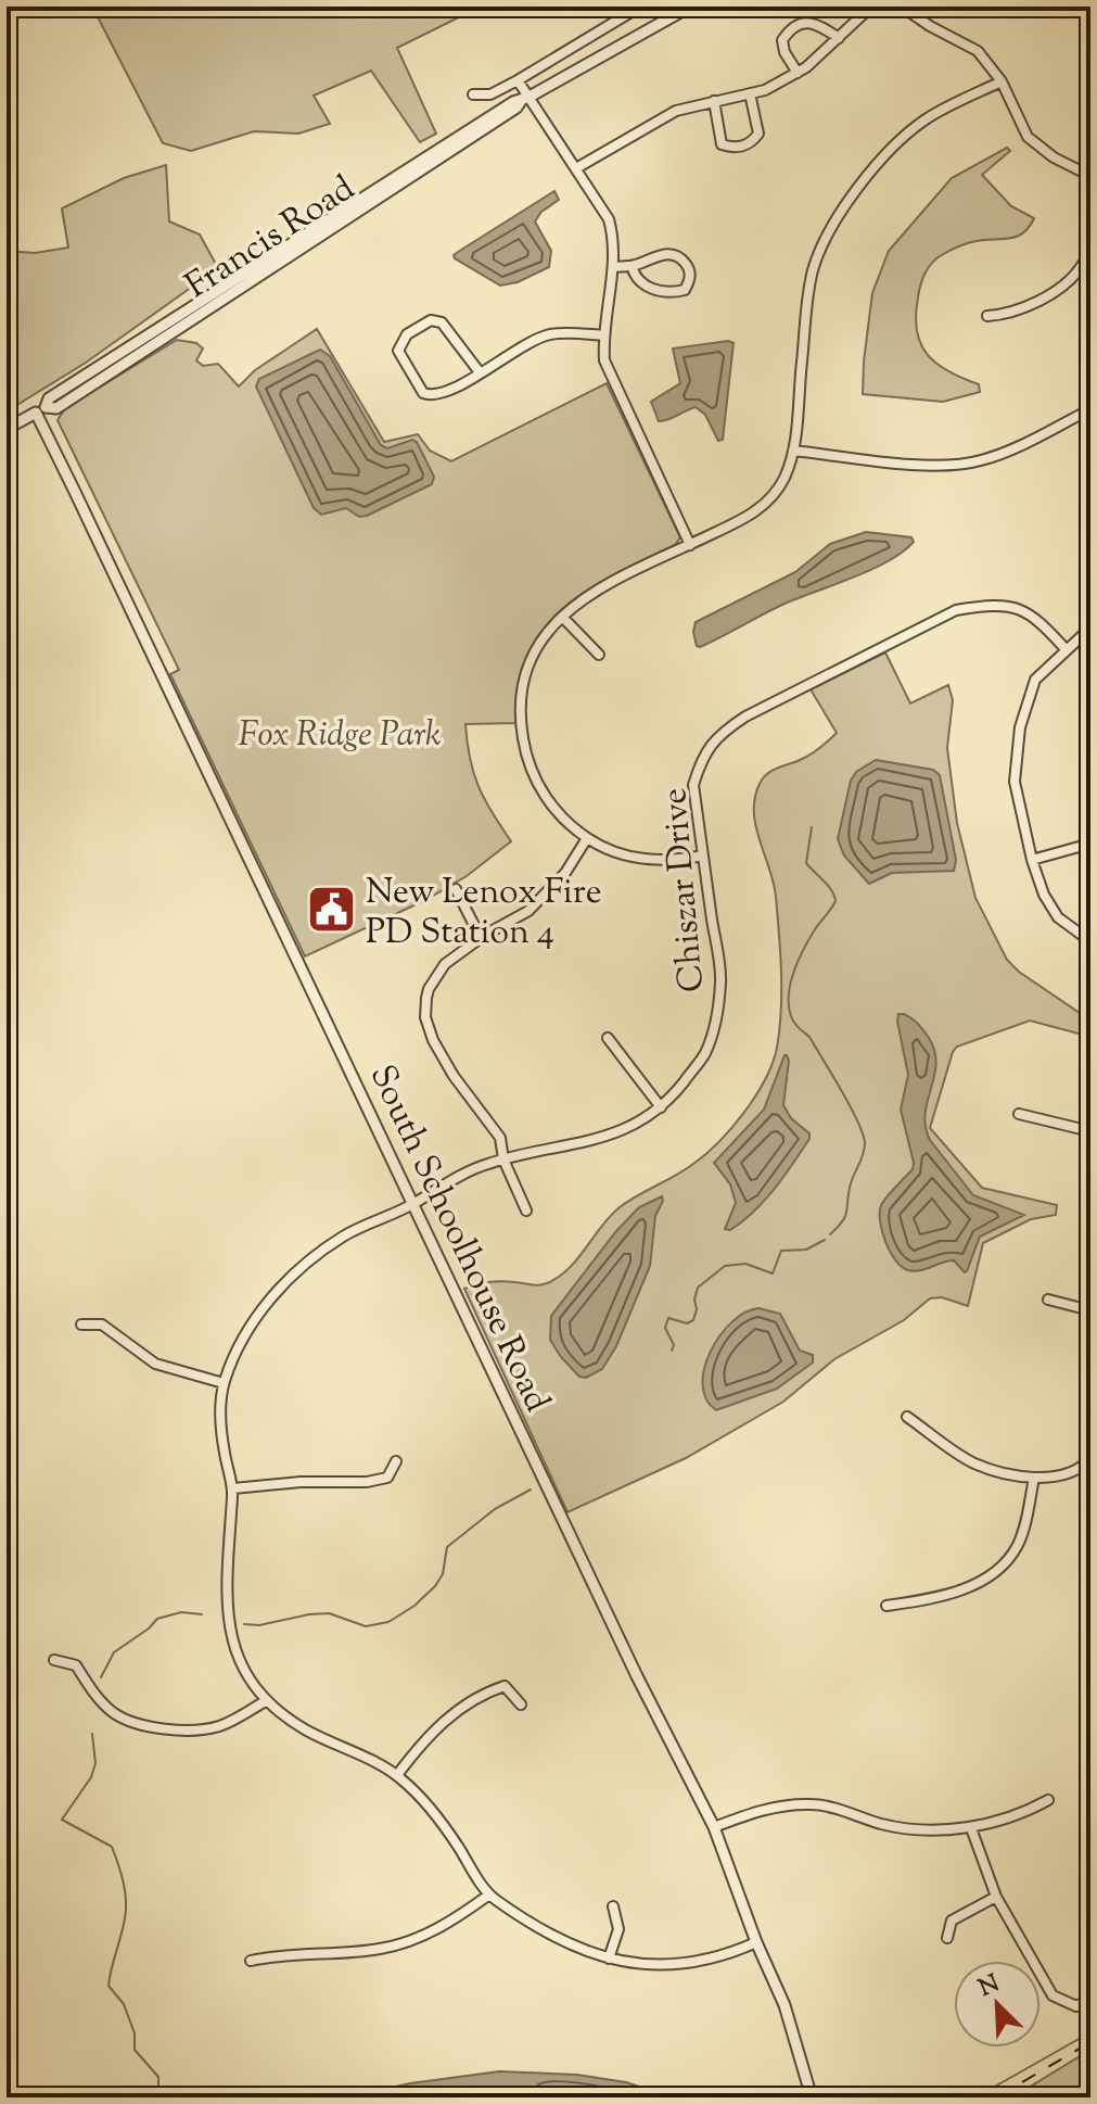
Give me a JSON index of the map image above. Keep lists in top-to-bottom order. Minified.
{"streets":{"street":["Francis Road","Chiszar Drive","South Schoolhouse Road"]},"crossings":[["Francis Road","South Schoolhouse Road"],["Chiszar Drive","South Schoolhouse Road"]],"parks":["Fox Ridge Park"],"places":{"public building":["New Lenox Fire PD Station 4"]},"north":"top left"}
